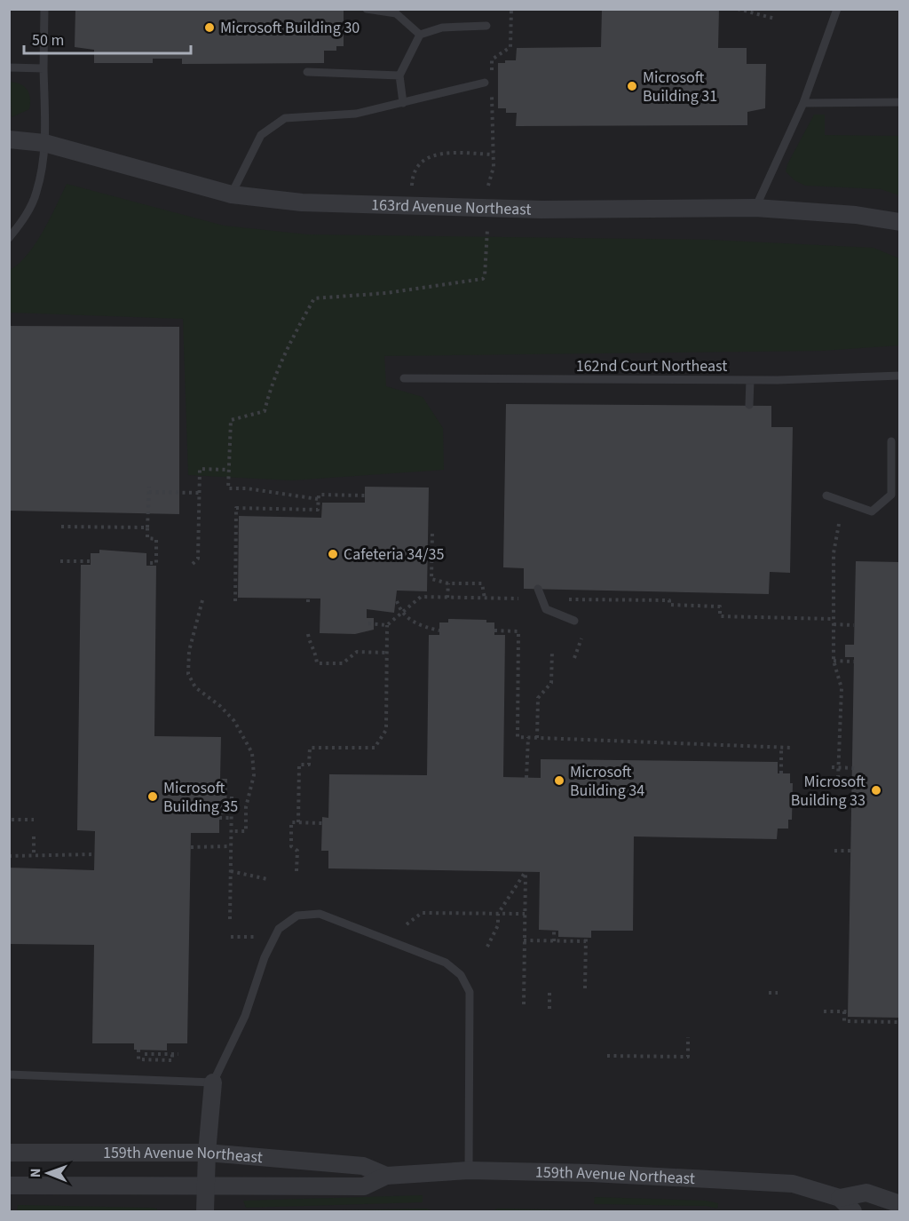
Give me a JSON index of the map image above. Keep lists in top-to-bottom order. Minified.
{"streets":{"street":["163rd Avenue Northeast","159th Avenue Northeast"],"lane":["162nd Court Northeast"]},"places":["Microsoft Building 30","Microsoft Building 31","Cafeteria 34/35","Microsoft Building 34","Microsoft Building 33","Microsoft Building 35"],"scale_bar":"50 m","north":"left"}
